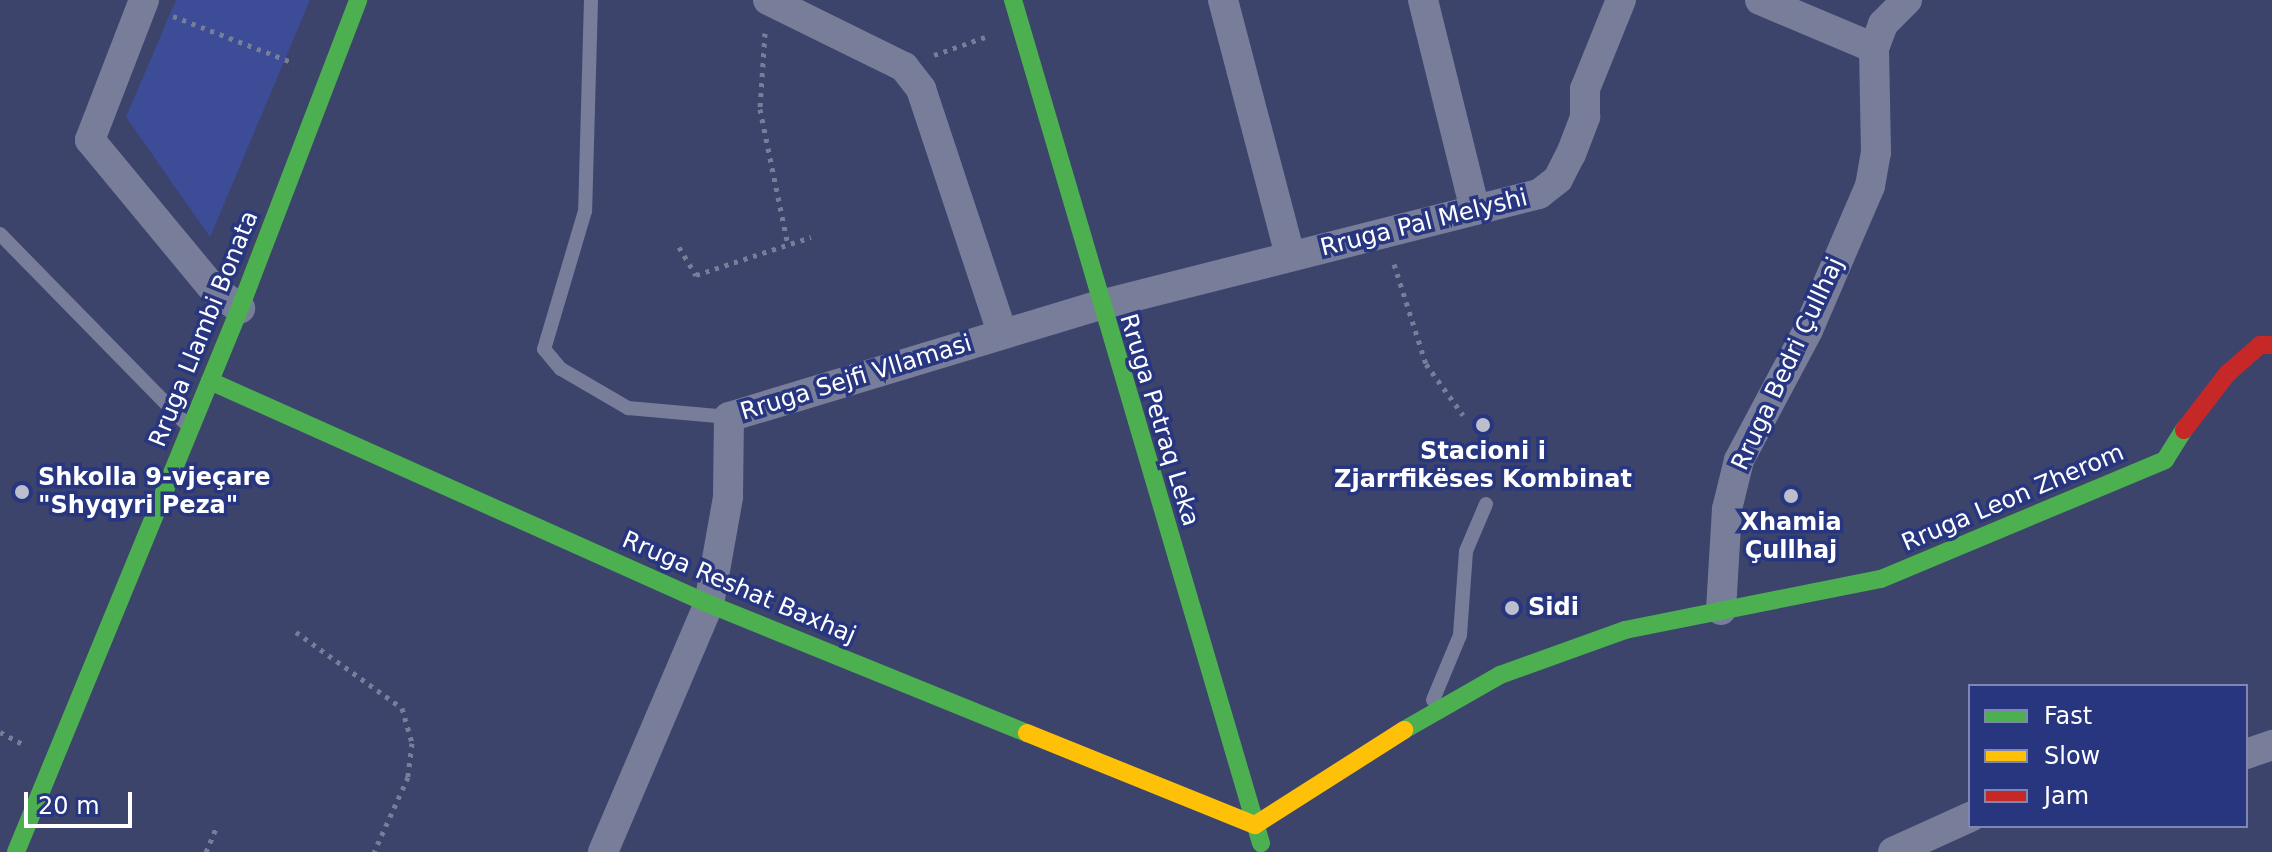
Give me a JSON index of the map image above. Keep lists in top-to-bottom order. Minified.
{"streets":{"street":["Rruga Pal Melyshi","Rruga Llambi Bonata","Rruga Bedri Çullhaj","Rruga Sejfi Vllamasi","Rruga Petraq Leka","Rruga Leon Zherom","Rruga Reshat Baxhaj"]},"crossings":[["Rruga Pal Melyshi","Rruga Sejfi Vllamasi"],["Rruga Pal Melyshi","Rruga Petraq Leka"],["Rruga Llambi Bonata","Rruga Reshat Baxhaj"],["Rruga Bedri Çullhaj","Rruga Leon Zherom"],["Rruga Sejfi Vllamasi","Rruga Petraq Leka"],["Rruga Sejfi Vllamasi","Rruga Reshat Baxhaj"],["Rruga Petraq Leka","Rruga Reshat Baxhaj"]],"places":["Stacioni i Zjarrfikëses Kombinat","Shkolla 9-vjeçare \"Shyqyri Peza\"","Xhamia Çullhaj","Sidi"],"legend":["Fast","Slow","Jam"],"scale_bar":"20 m"}
